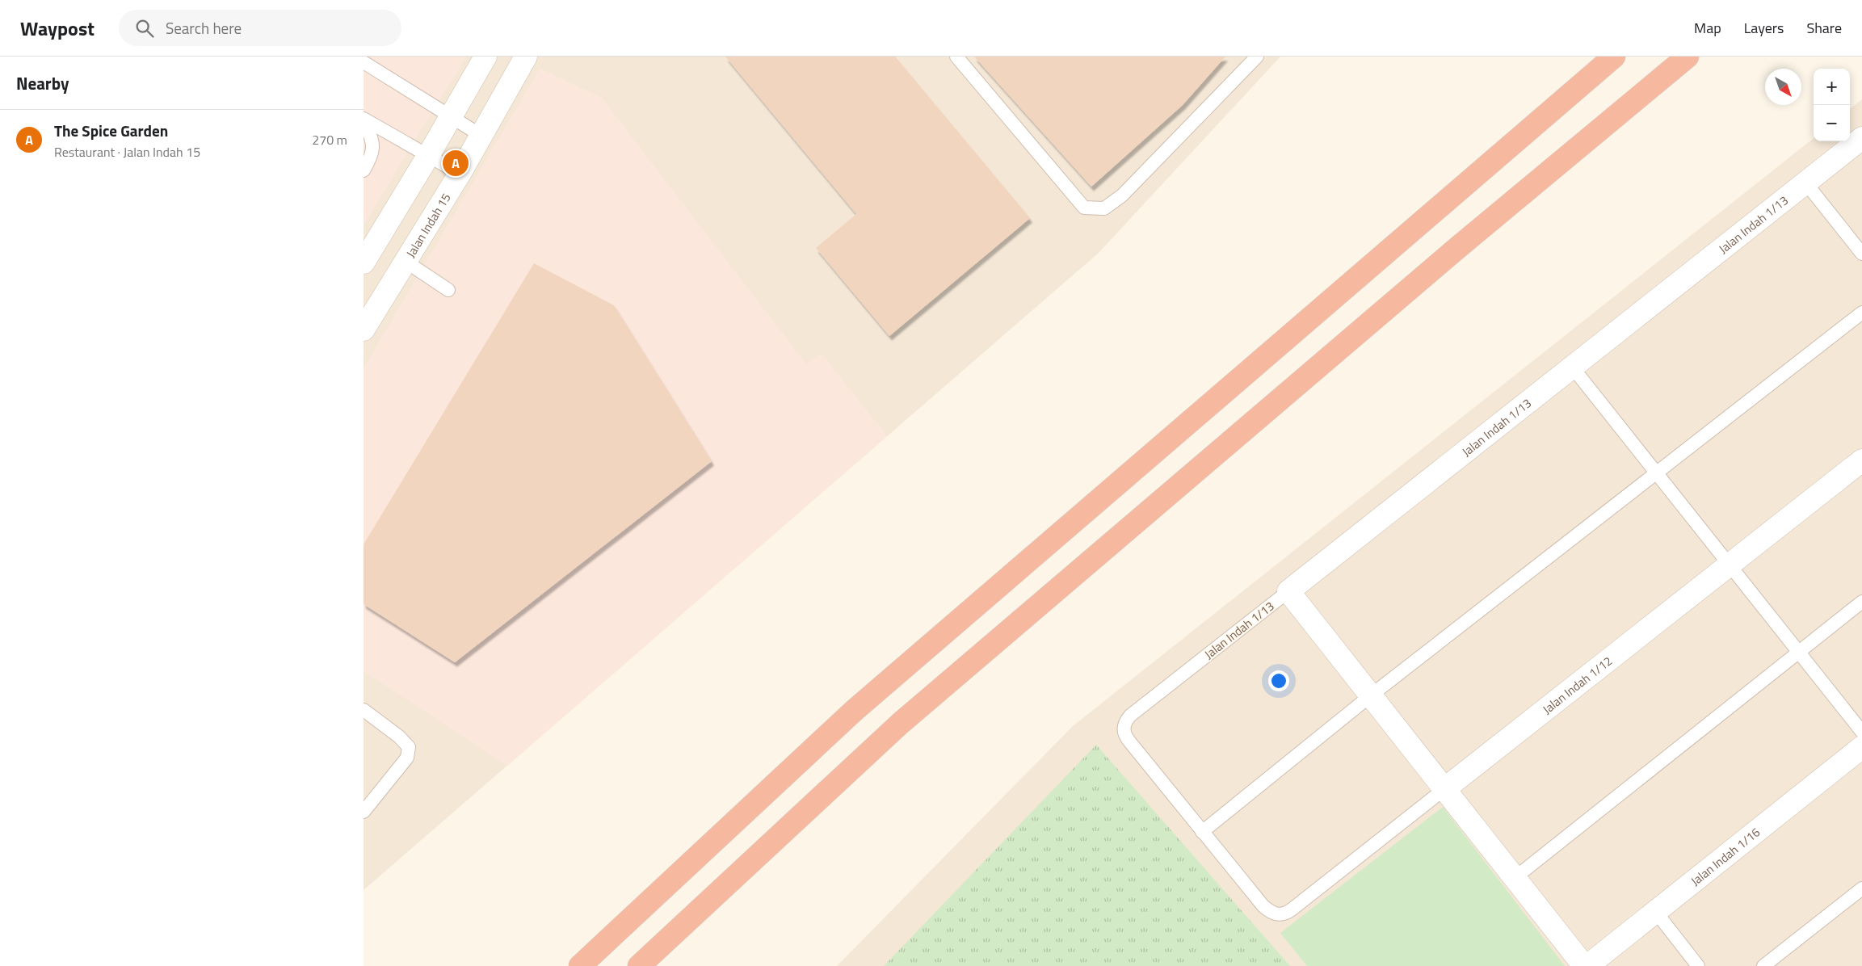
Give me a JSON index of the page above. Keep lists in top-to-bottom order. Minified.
{"streets":{"street":["Jalan Indah 15","Jalan Indah 1/13","Jalan Indah 1/12","Jalan Indah 1/16"]},"crossings":[["Jalan Indah 1/13","Jalan Indah 1/12"]],"north":"bottom right","page":{"header":"Waypost","search":"Search here","nav":["Map","Layers","Share"],"heading":"Nearby","map_buttons":["+","−"],"list":[{"mark":"A","name":"The Spice Garden","note":"Restaurant · Jalan Indah 15","value":"270 m"}],"pins":"A"}}
